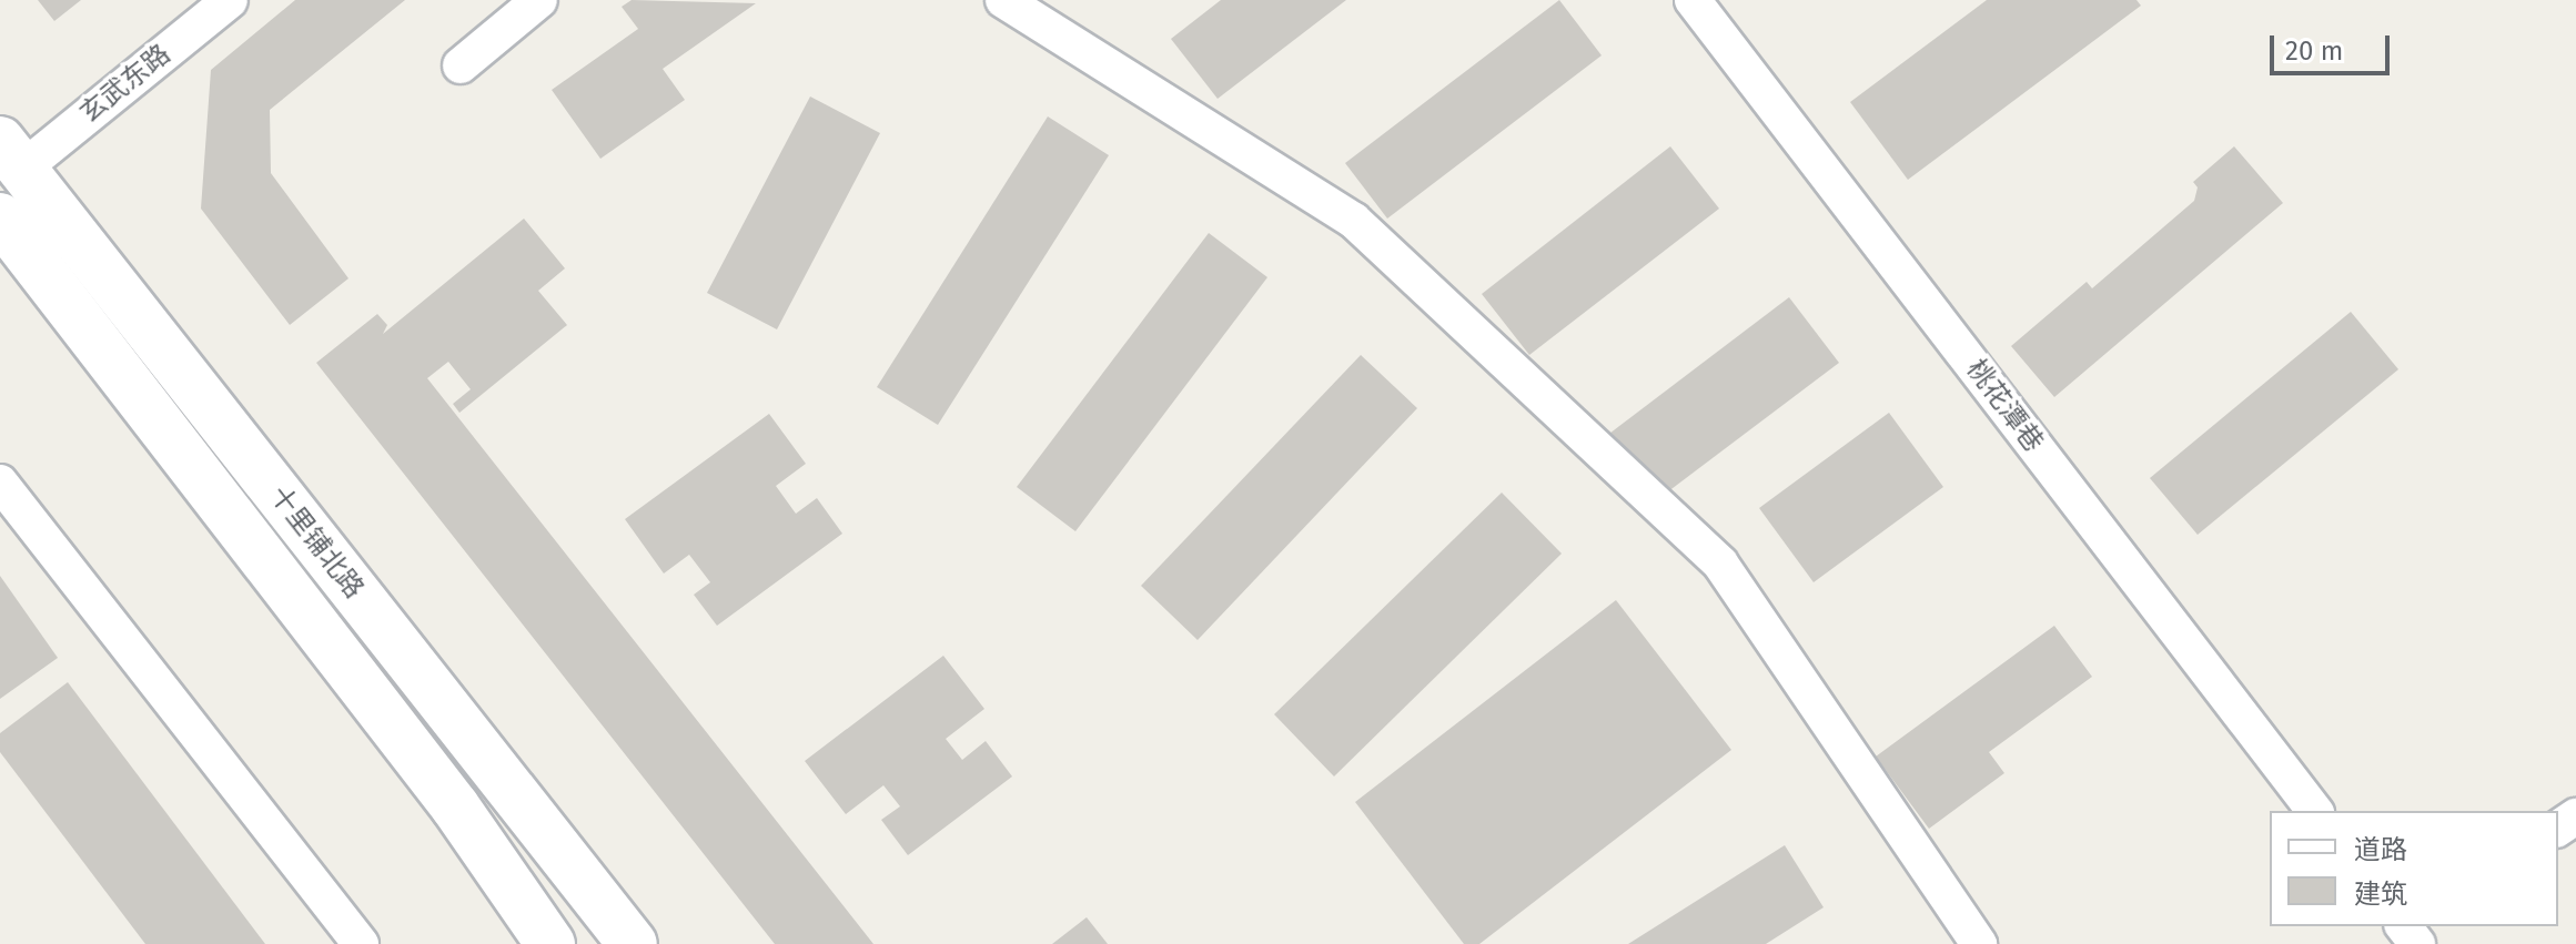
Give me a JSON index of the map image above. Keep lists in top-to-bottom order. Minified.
{"streets":{"street":["玄武东路","桃花潭巷","十里铺北路"]},"crossings":[["玄武东路","十里铺北路"]],"legend":["道路","建筑"],"scale_bar":"20 m"}
